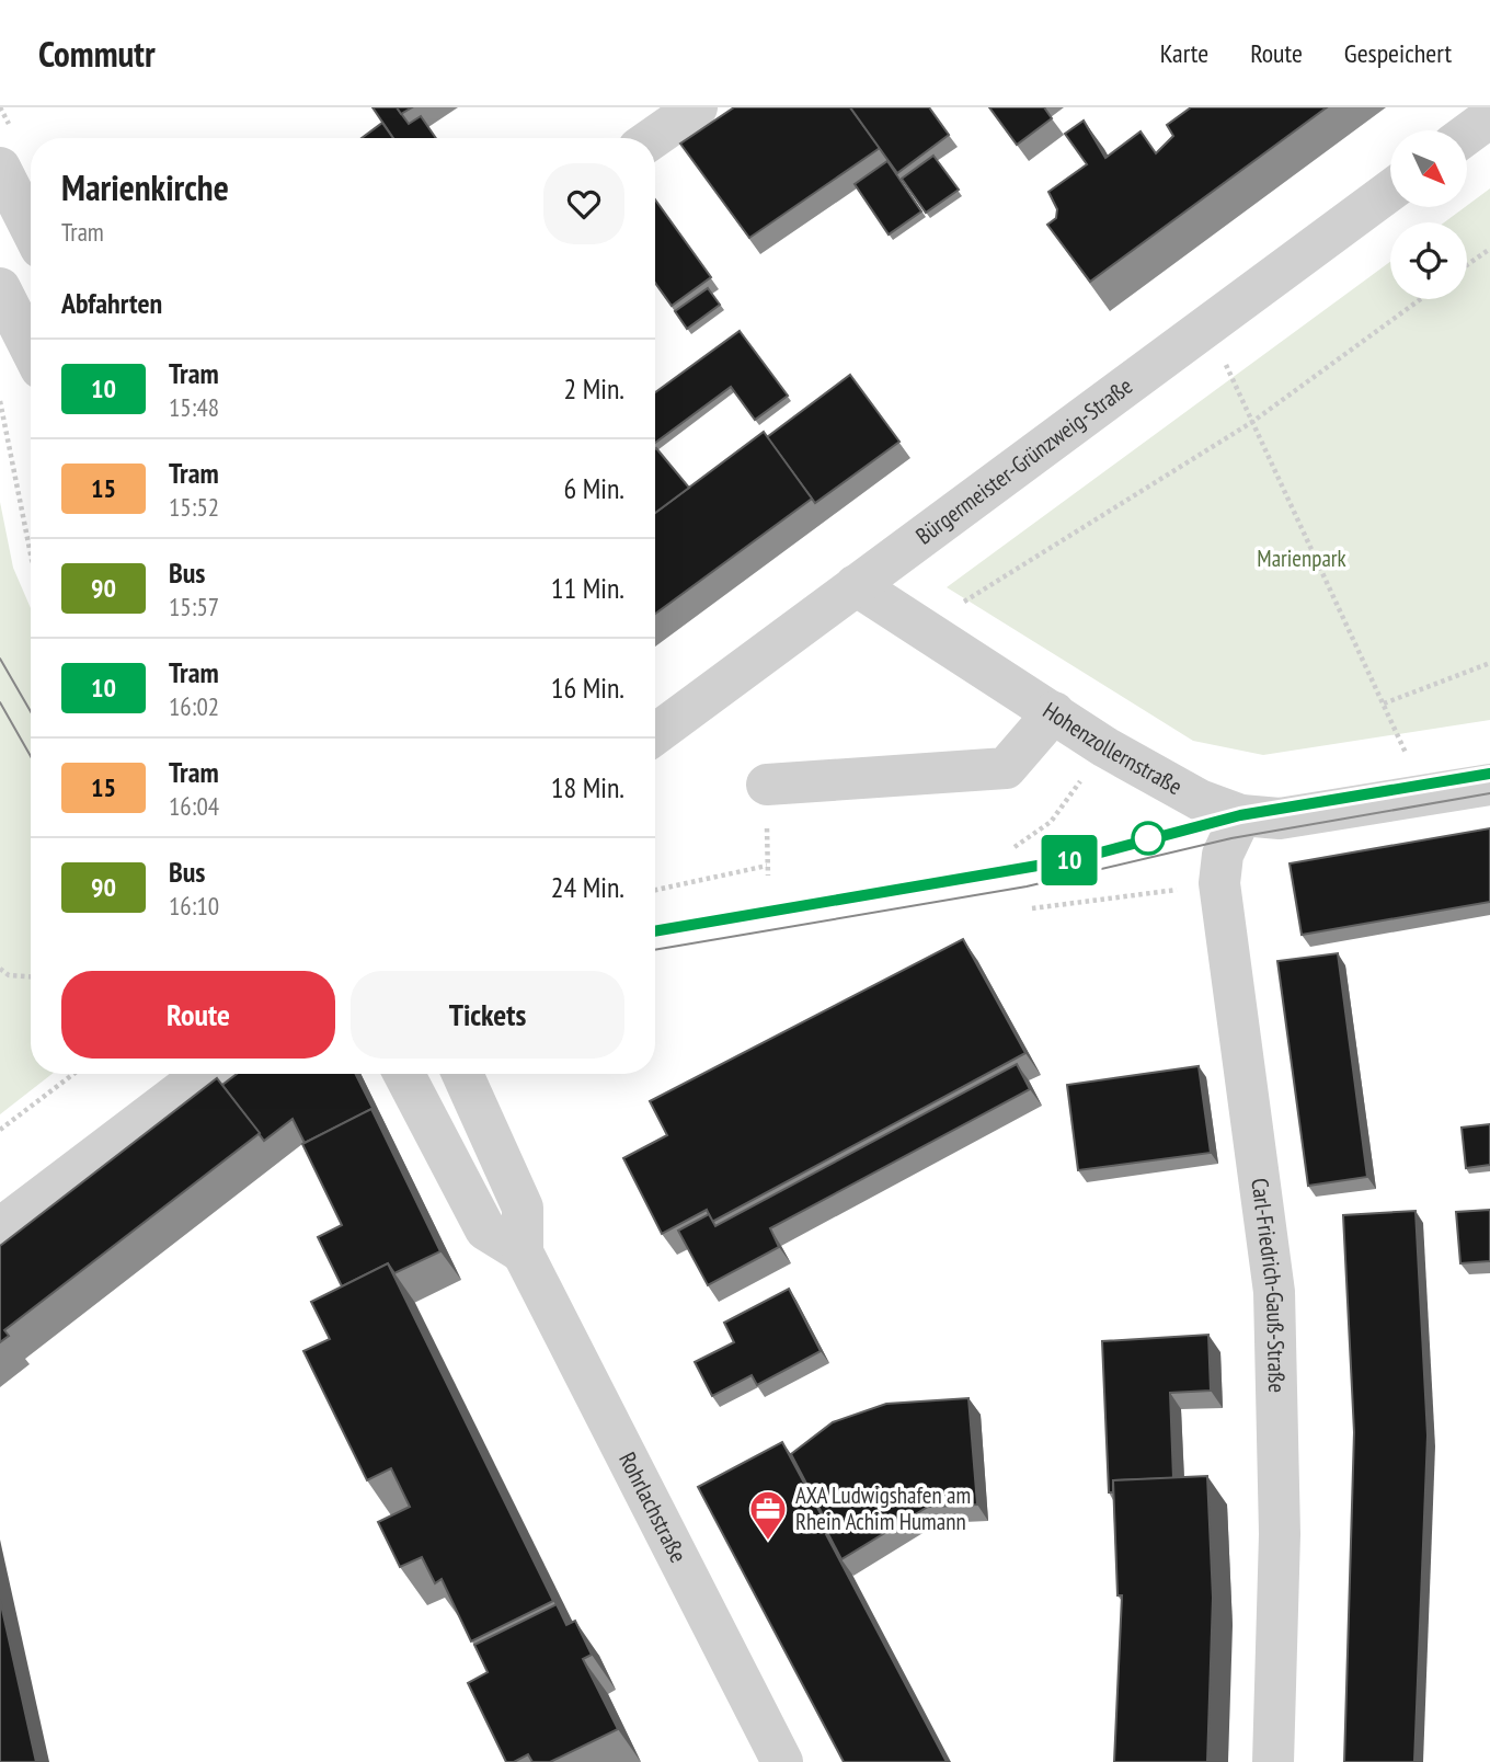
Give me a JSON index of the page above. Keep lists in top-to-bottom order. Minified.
{"streets":{"street":["Bürgermeister-Grünzweig-Straße","Hohenzollernstraße","Carl-Friedrich-Gauß-Straße","Rohrlachstraße"]},"crossings":[["Bürgermeister-Grünzweig-Straße","Hohenzollernstraße"],["Hohenzollernstraße","Carl-Friedrich-Gauß-Straße"]],"parks":["Marienpark"],"places":{"office":["AXA Ludwigshafen am Rhein Achim Humann"]},"lines":["tram line 10"],"north":"bottom right","page":{"header":"Commutr","nav":["Karte","Route","Gespeichert"],"on_map":"10","heading":[["Marienkirche","Tram"],"Abfahrten"],"list":[{"mark":"10","name":"Tram","note":"15:48","value":"2 Min."},{"mark":"15","name":"Tram","note":"15:52","value":"6 Min."},{"mark":"90","name":"Bus","note":"15:57","value":"11 Min."},{"mark":"10","name":"Tram","note":"16:02","value":"16 Min."},{"mark":"15","name":"Tram","note":"16:04","value":"18 Min."},{"mark":"90","name":"Bus","note":"16:10","value":"24 Min."}],"buttons":["Route","Tickets"]}}
